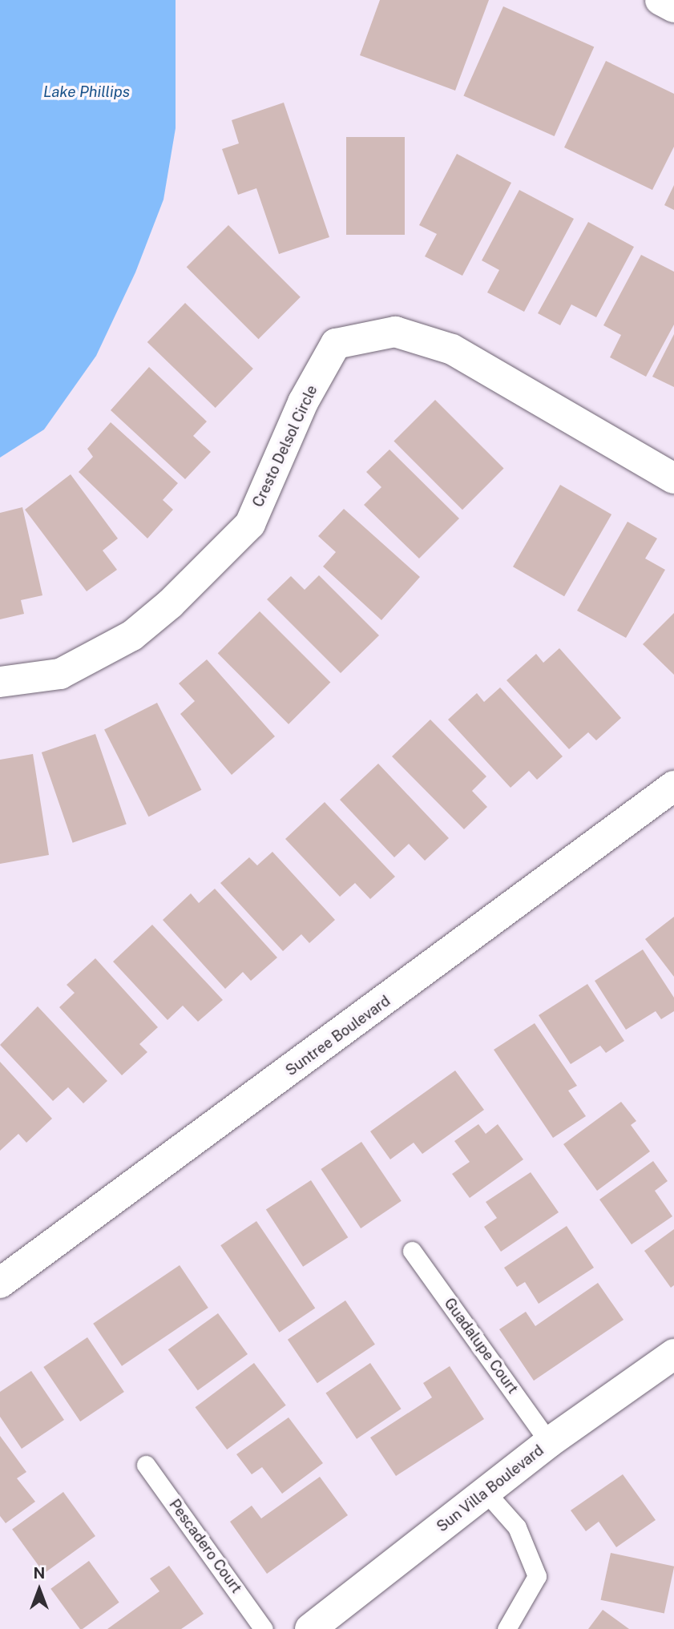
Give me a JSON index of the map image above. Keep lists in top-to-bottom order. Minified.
{"streets":{"street":["Cresto Delsol Circle","Suntree Boulevard","Sun Villa Boulevard"],"lane":["Guadalupe Court","Pescadero Court"]},"crossings":[["Guadalupe Court","Sun Villa Boulevard"]],"water":["Lake Phillips"],"north":"top"}
